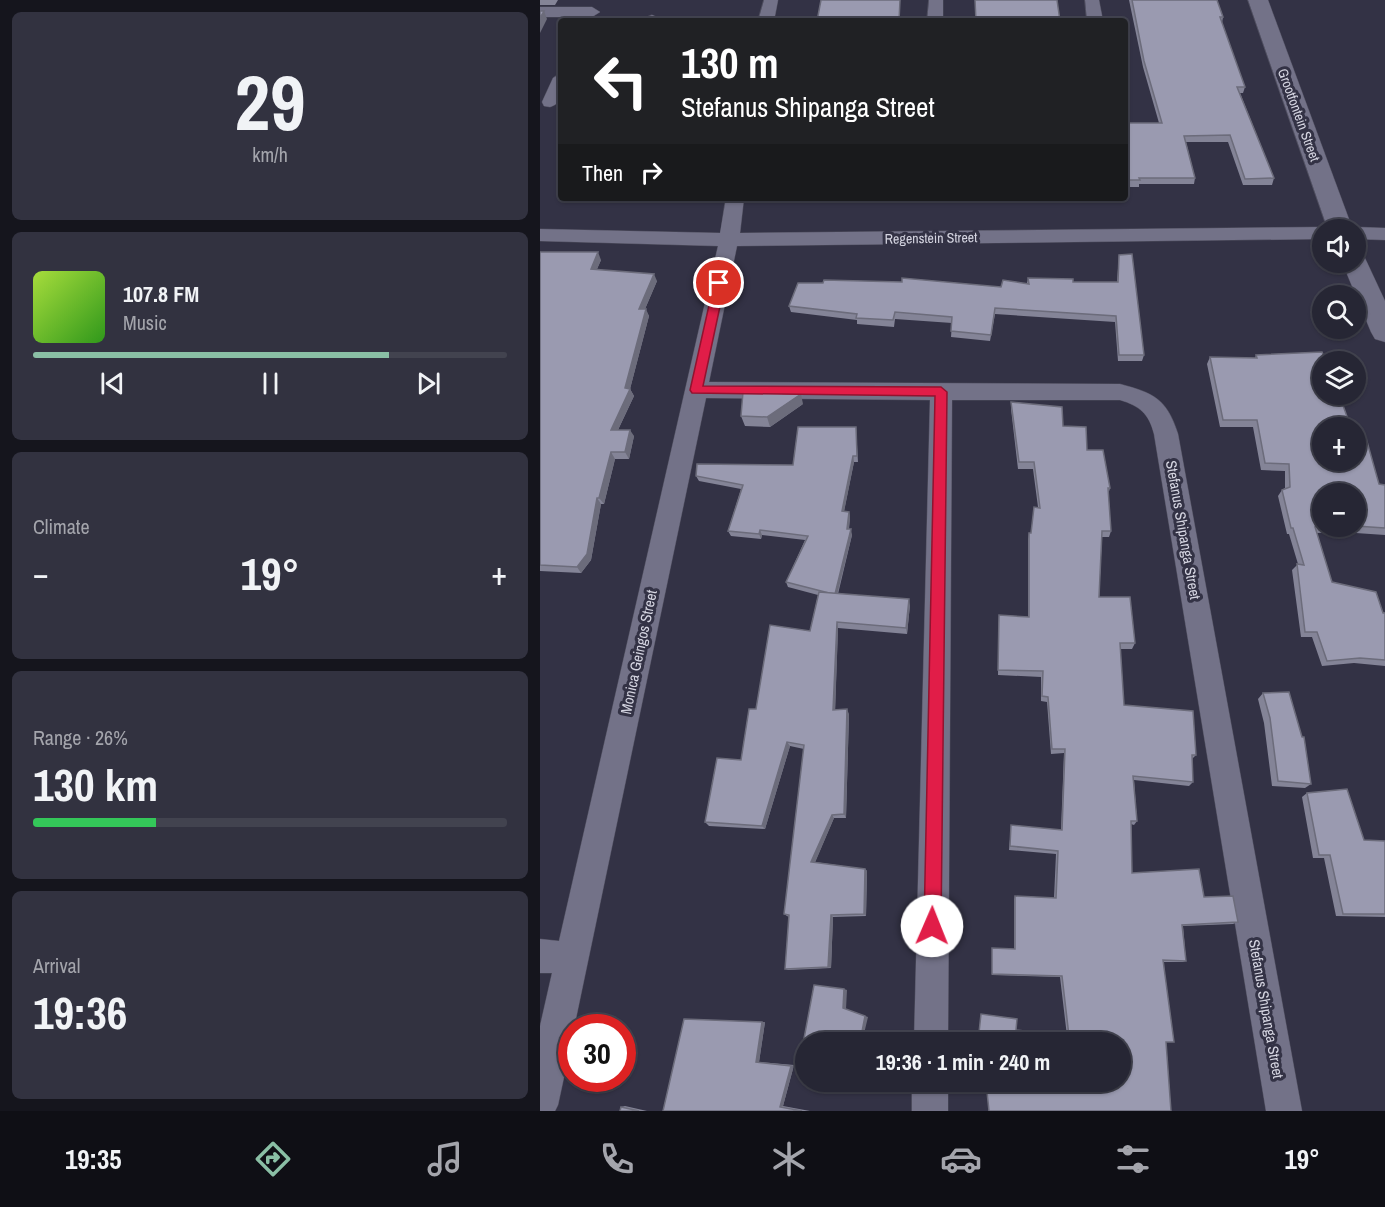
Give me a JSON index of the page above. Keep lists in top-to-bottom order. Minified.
{"streets":{"street":["Grootfontein Street","Regenstein Street","Stefanus Shipanga Street","Monica Geingos Street"]},"crossings":[["Regenstein Street","Monica Geingos Street"],["Stefanus Shipanga Street","Monica Geingos Street"]],"page":{"tile":[["29","km/h"],"Climate",["Range · 26%","130 km"],["Arrival","19:36"]],"turn":["130 m","Stefanus Shipanga Street"],"then":"Then","map_buttons":["+","−"],"song":["107.8 FM","Music"],"heat":["−","19°","+"],"limit":"30","trip":"19:36 · 1 min · 240 m","tabs":["19:35","19°"]}}
